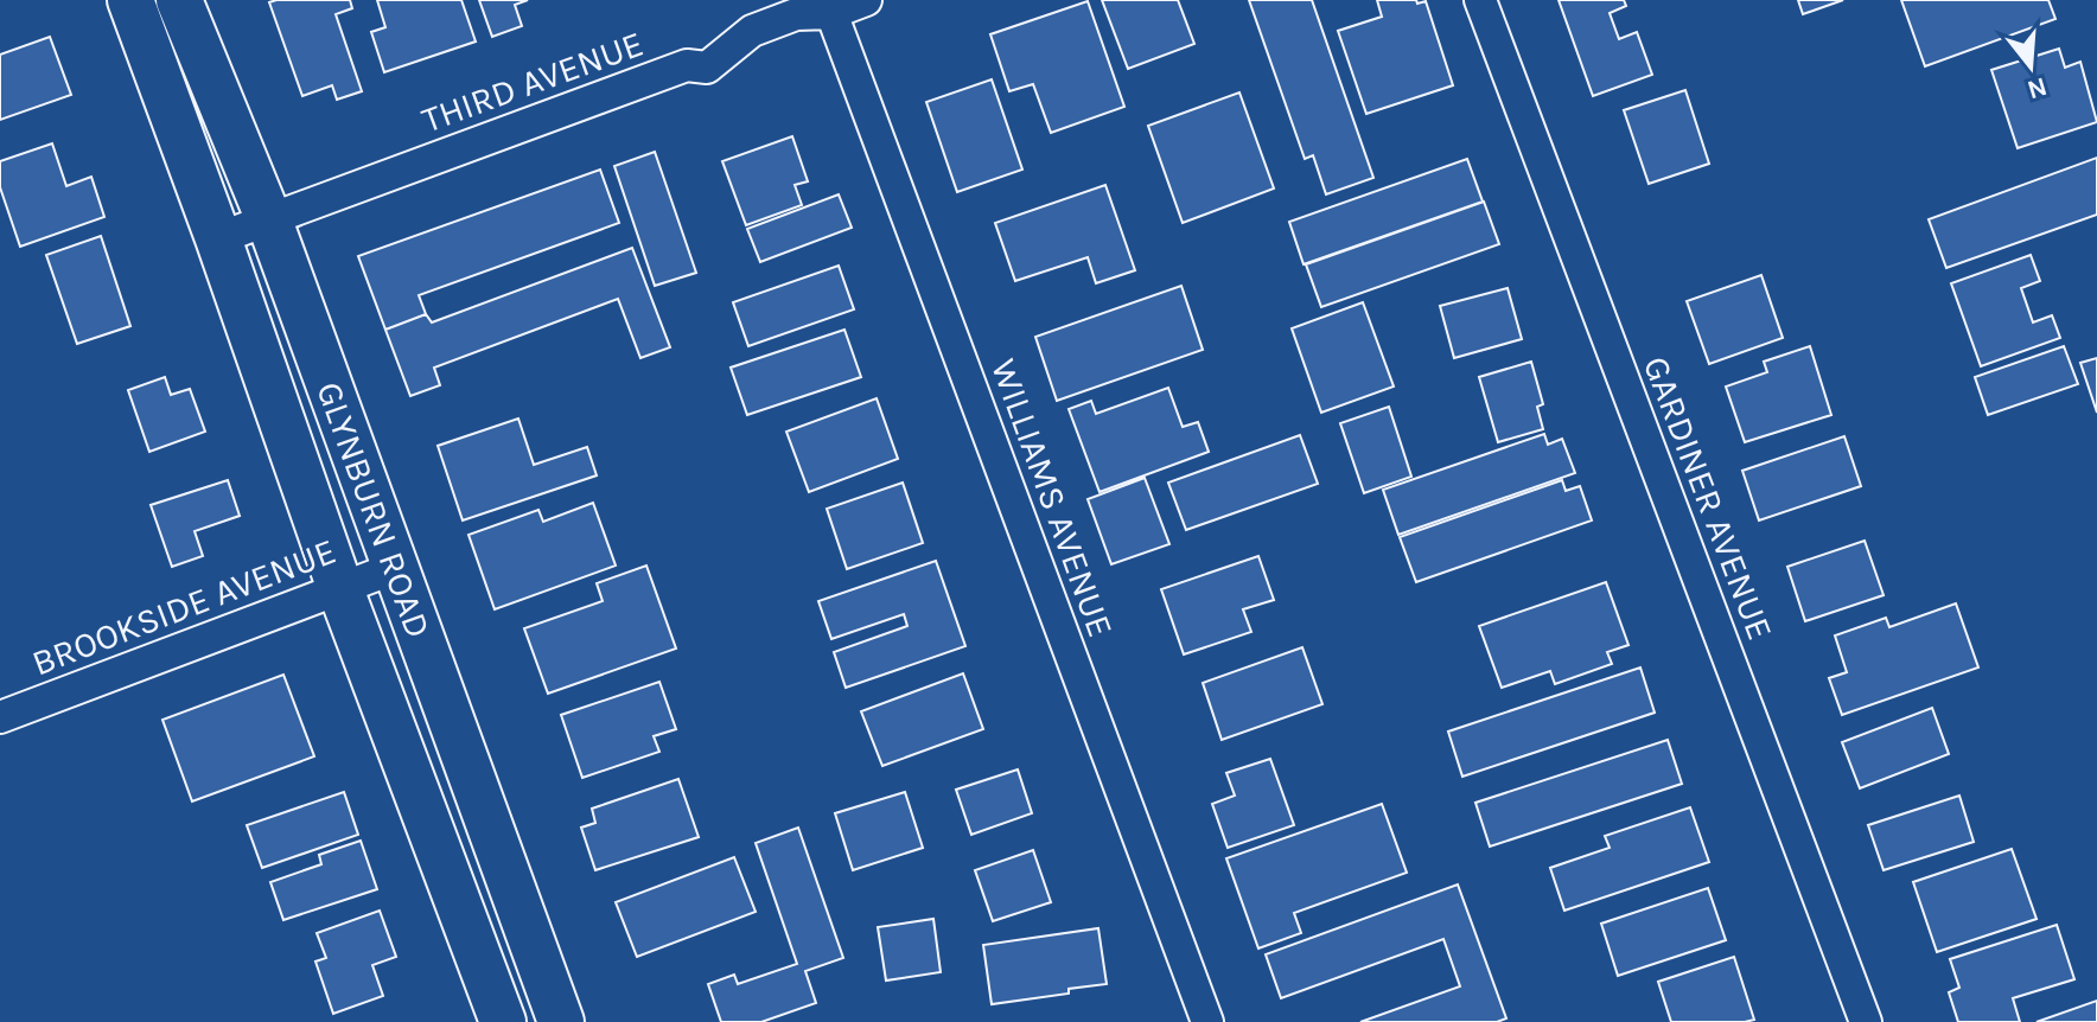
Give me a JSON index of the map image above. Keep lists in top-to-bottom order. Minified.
{"streets":{"main road":["GLYNBURN ROAD"],"street":["THIRD AVENUE","WILLIAMS AVENUE","GARDINER AVENUE","BROOKSIDE AVENUE"]},"crossings":[["THIRD AVENUE","WILLIAMS AVENUE"],["THIRD AVENUE","GLYNBURN ROAD"],["GLYNBURN ROAD","BROOKSIDE AVENUE"]],"north":"bottom"}
